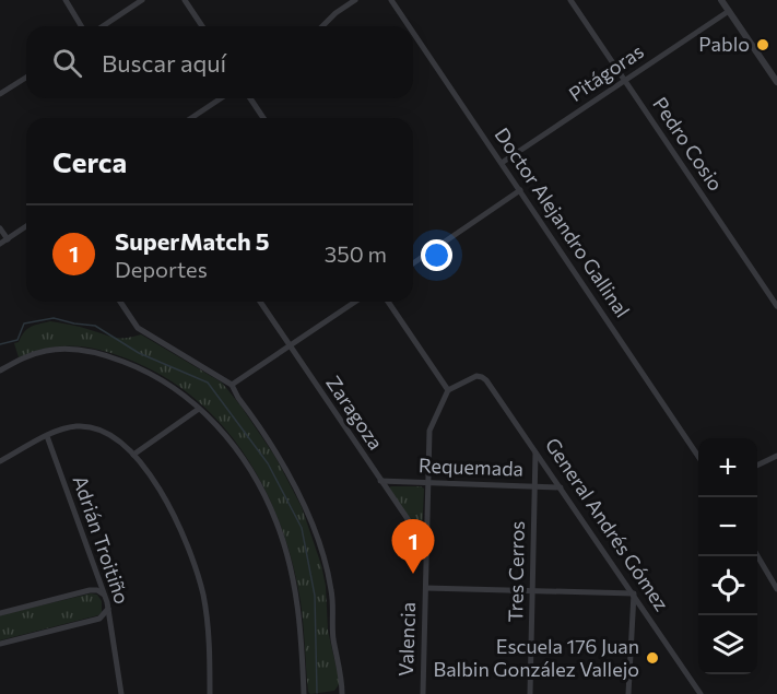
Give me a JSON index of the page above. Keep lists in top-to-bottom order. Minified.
{"streets":{"street":["Pitágoras","Pedro Cosio","Doctor Alejandro Gallinal","Zaragoza","Requemada","General Andrés Gómez","Adrián Troitiño","Tres Cerros","Valencia"]},"crossings":[["Pitágoras","Pedro Cosio"],["Pitágoras","Doctor Alejandro Gallinal"],["Zaragoza","Requemada"],["Zaragoza","Valencia"],["Requemada","General Andrés Gómez"],["Requemada","Tres Cerros"],["Requemada","Valencia"],["General Andrés Gómez","Tres Cerros"],["General Andrés Gómez","Valencia"]],"places":["Pablo","Escuela 176 Juan Balbin González Vallejo"],"page":{"search":"Buscar aquí","heading":"Cerca","list":[{"mark":"1","name":"SuperMatch 5","note":"Deportes","value":"350 m"}],"map_buttons":["+","−"],"pins":"1"}}
